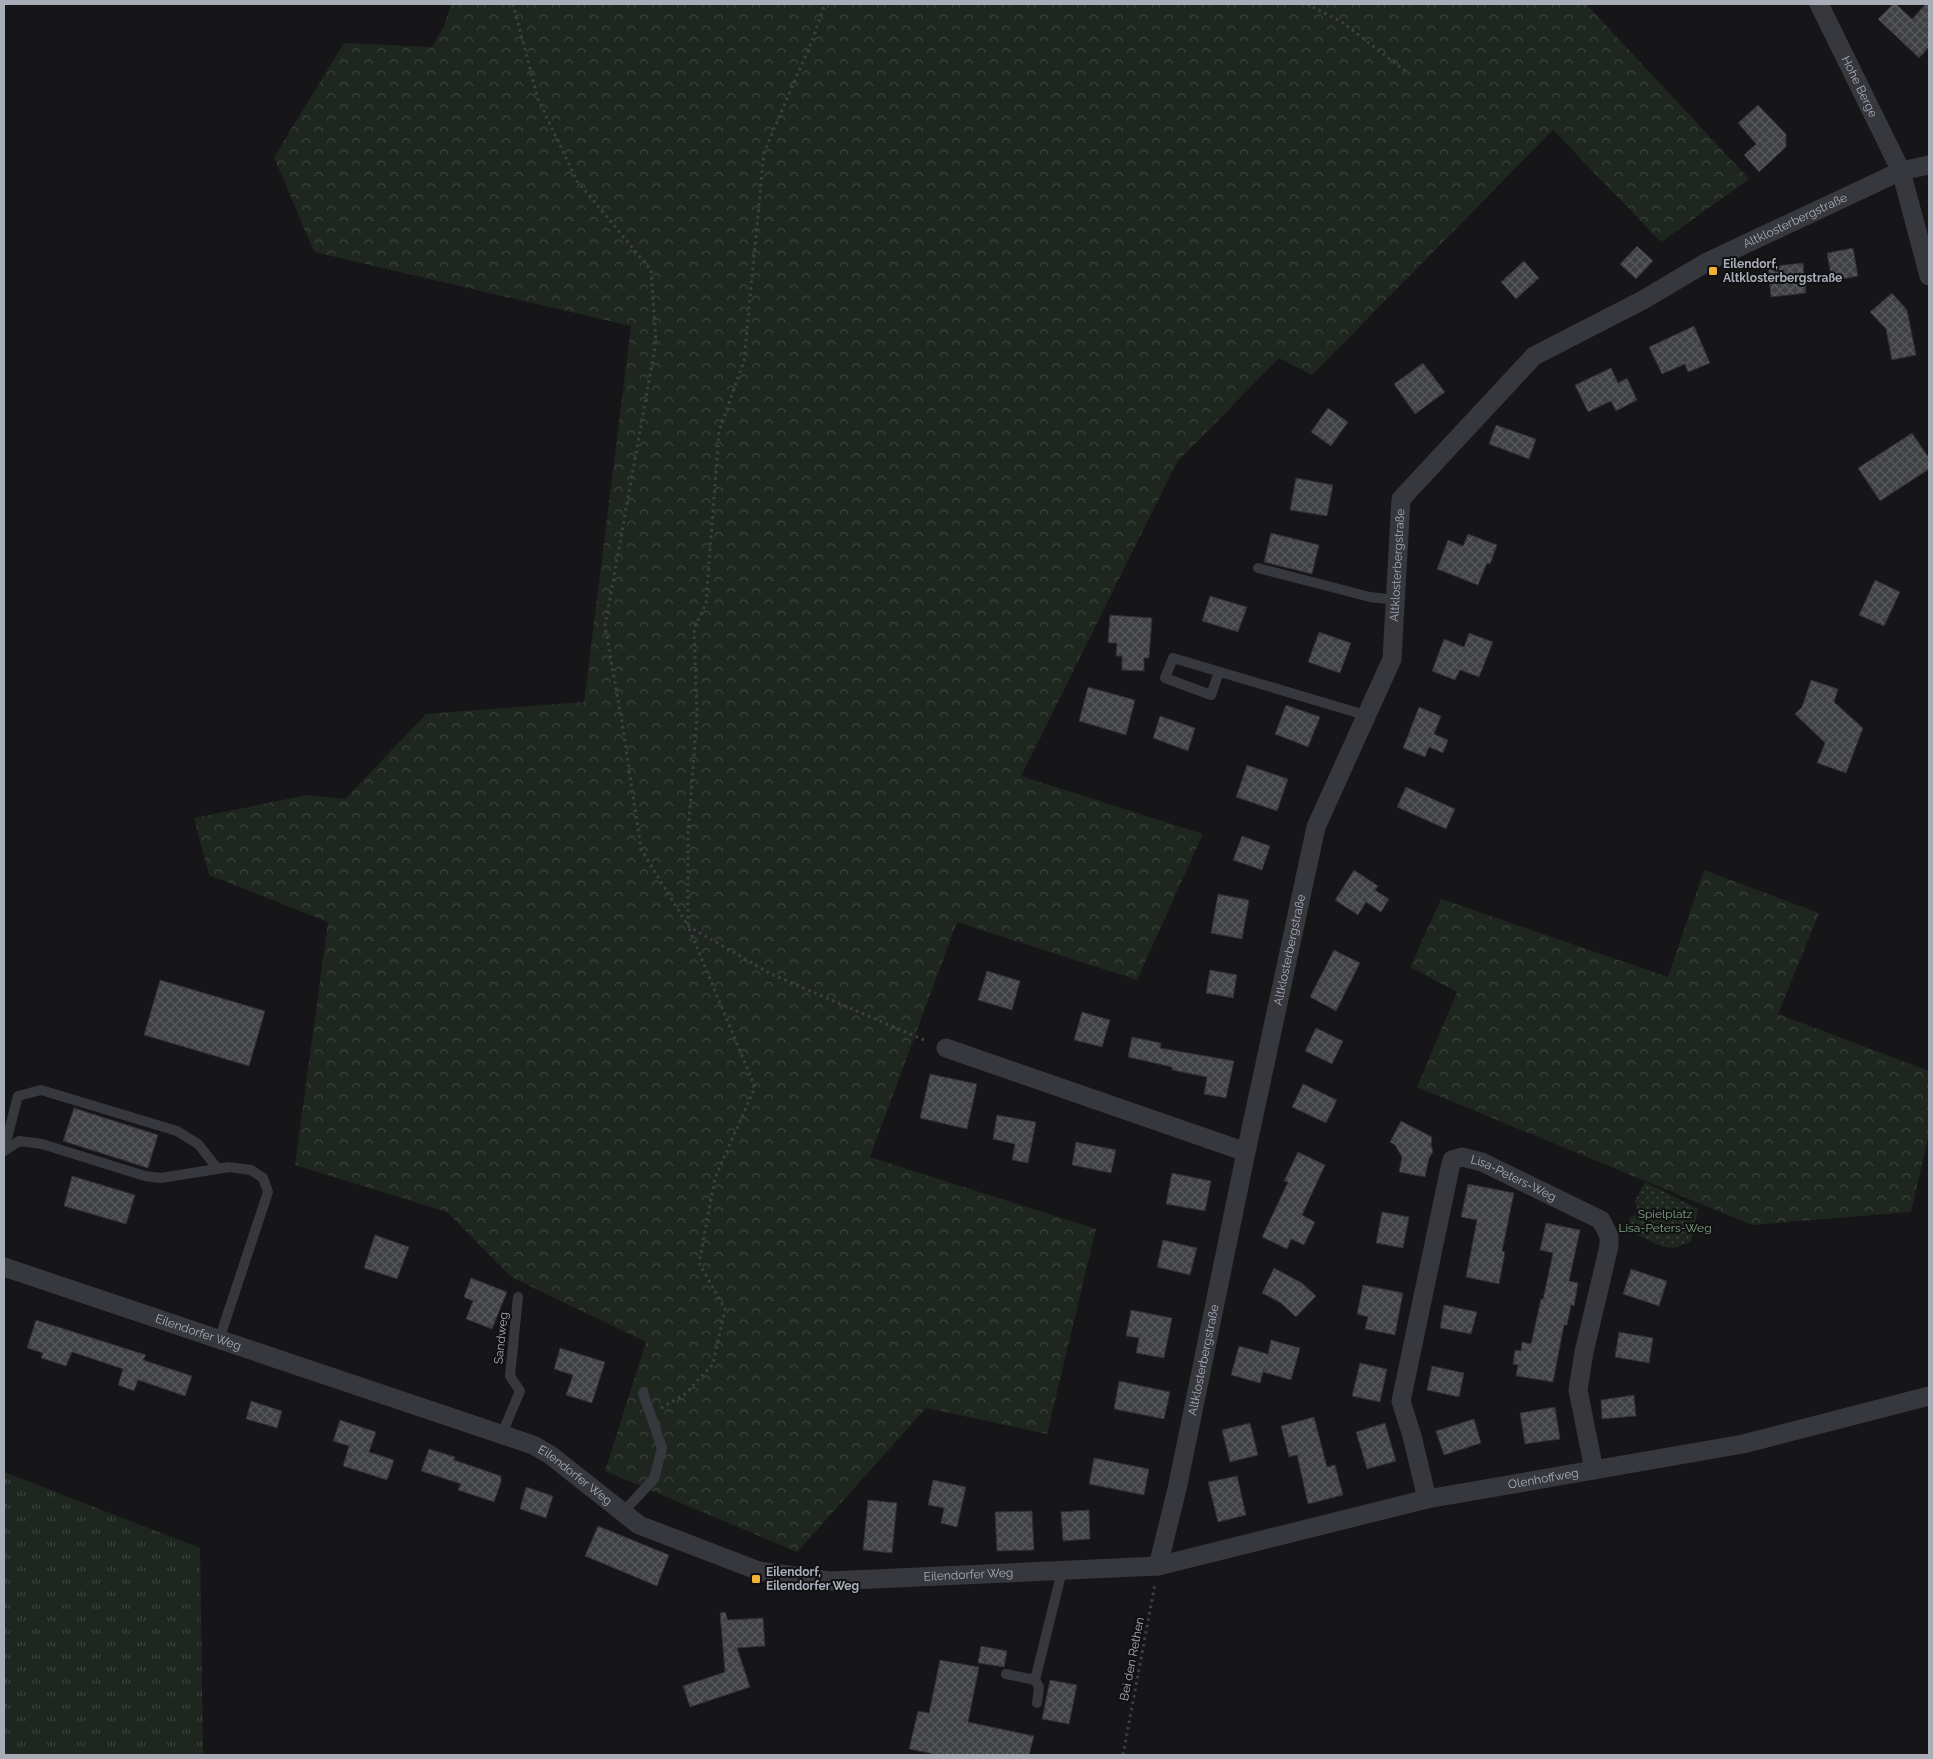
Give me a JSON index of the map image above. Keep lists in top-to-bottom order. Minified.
{"streets":{"street":["Hohe Berge","Altklosterbergstraße","Lisa-Peters-Weg","Eilendorfer Weg","Olenhoffweg"],"lane":["Sandweg"],"path":["Bei den Rethen"]},"crossings":[["Hohe Berge","Altklosterbergstraße"],["Altklosterbergstraße","Eilendorfer Weg"],["Altklosterbergstraße","Olenhoffweg"],["Altklosterbergstraße","Bei den Rethen"],["Lisa-Peters-Weg","Olenhoffweg"],["Eilendorfer Weg","Sandweg"],["Eilendorfer Weg","Olenhoffweg"],["Eilendorfer Weg","Bei den Rethen"],["Olenhoffweg","Bei den Rethen"]],"parks":["Spielplatz Lisa-Peters-Weg"],"places":{"transit":["Eilendorf, Altklosterbergstraße","Eilendorf, Eilendorfer Weg"]}}
